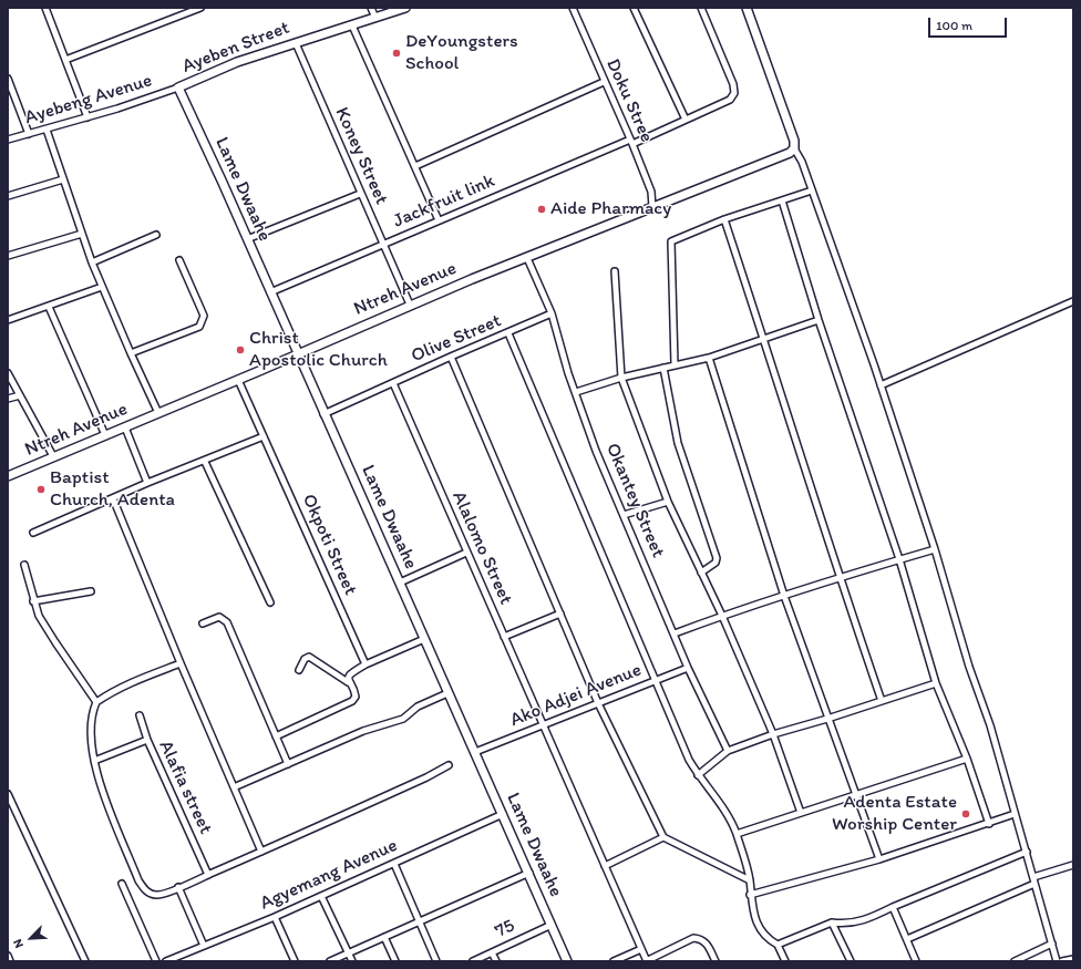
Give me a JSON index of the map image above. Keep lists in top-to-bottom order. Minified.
{"streets":{"street":["Ayeben Street","Ayebeng Avenue","Doku Stree","Koney Street","Lame Dwaahe","Jackfruit link","Ntreh Avenue","Olive Street","Okantey Street","Okpoti Street","Alalomo Street","Ako Adjei Avenue","Alafia street","Agyemang Avenue","75"]},"crossings":[["Ayeben Street","Ayebeng Avenue"],["Ayeben Street","Koney Street"],["Ayeben Street","Lame Dwaahe"],["Ayebeng Avenue","Lame Dwaahe"],["Doku Stree","Jackfruit link"],["Doku Stree","Ntreh Avenue"],["Koney Street","Jackfruit link"],["Koney Street","Ntreh Avenue"],["Lame Dwaahe","Jackfruit link"],["Lame Dwaahe","Ntreh Avenue"],["Lame Dwaahe","Olive Street"],["Lame Dwaahe","Ako Adjei Avenue"],["Lame Dwaahe","Agyemang Avenue"],["Lame Dwaahe","75"],["Ntreh Avenue","Okantey Street"],["Ntreh Avenue","Okpoti Street"],["Olive Street","Okantey Street"],["Olive Street","Alalomo Street"],["Okantey Street","Ako Adjei Avenue"],["Alalomo Street","Ako Adjei Avenue"]],"places":["DeYoungsters School","Aide Pharmacy","Christ Apostolic Church","Baptist Church, Adenta","Adenta Estate Worship Center"],"scale_bar":"100 m","north":"bottom left"}
